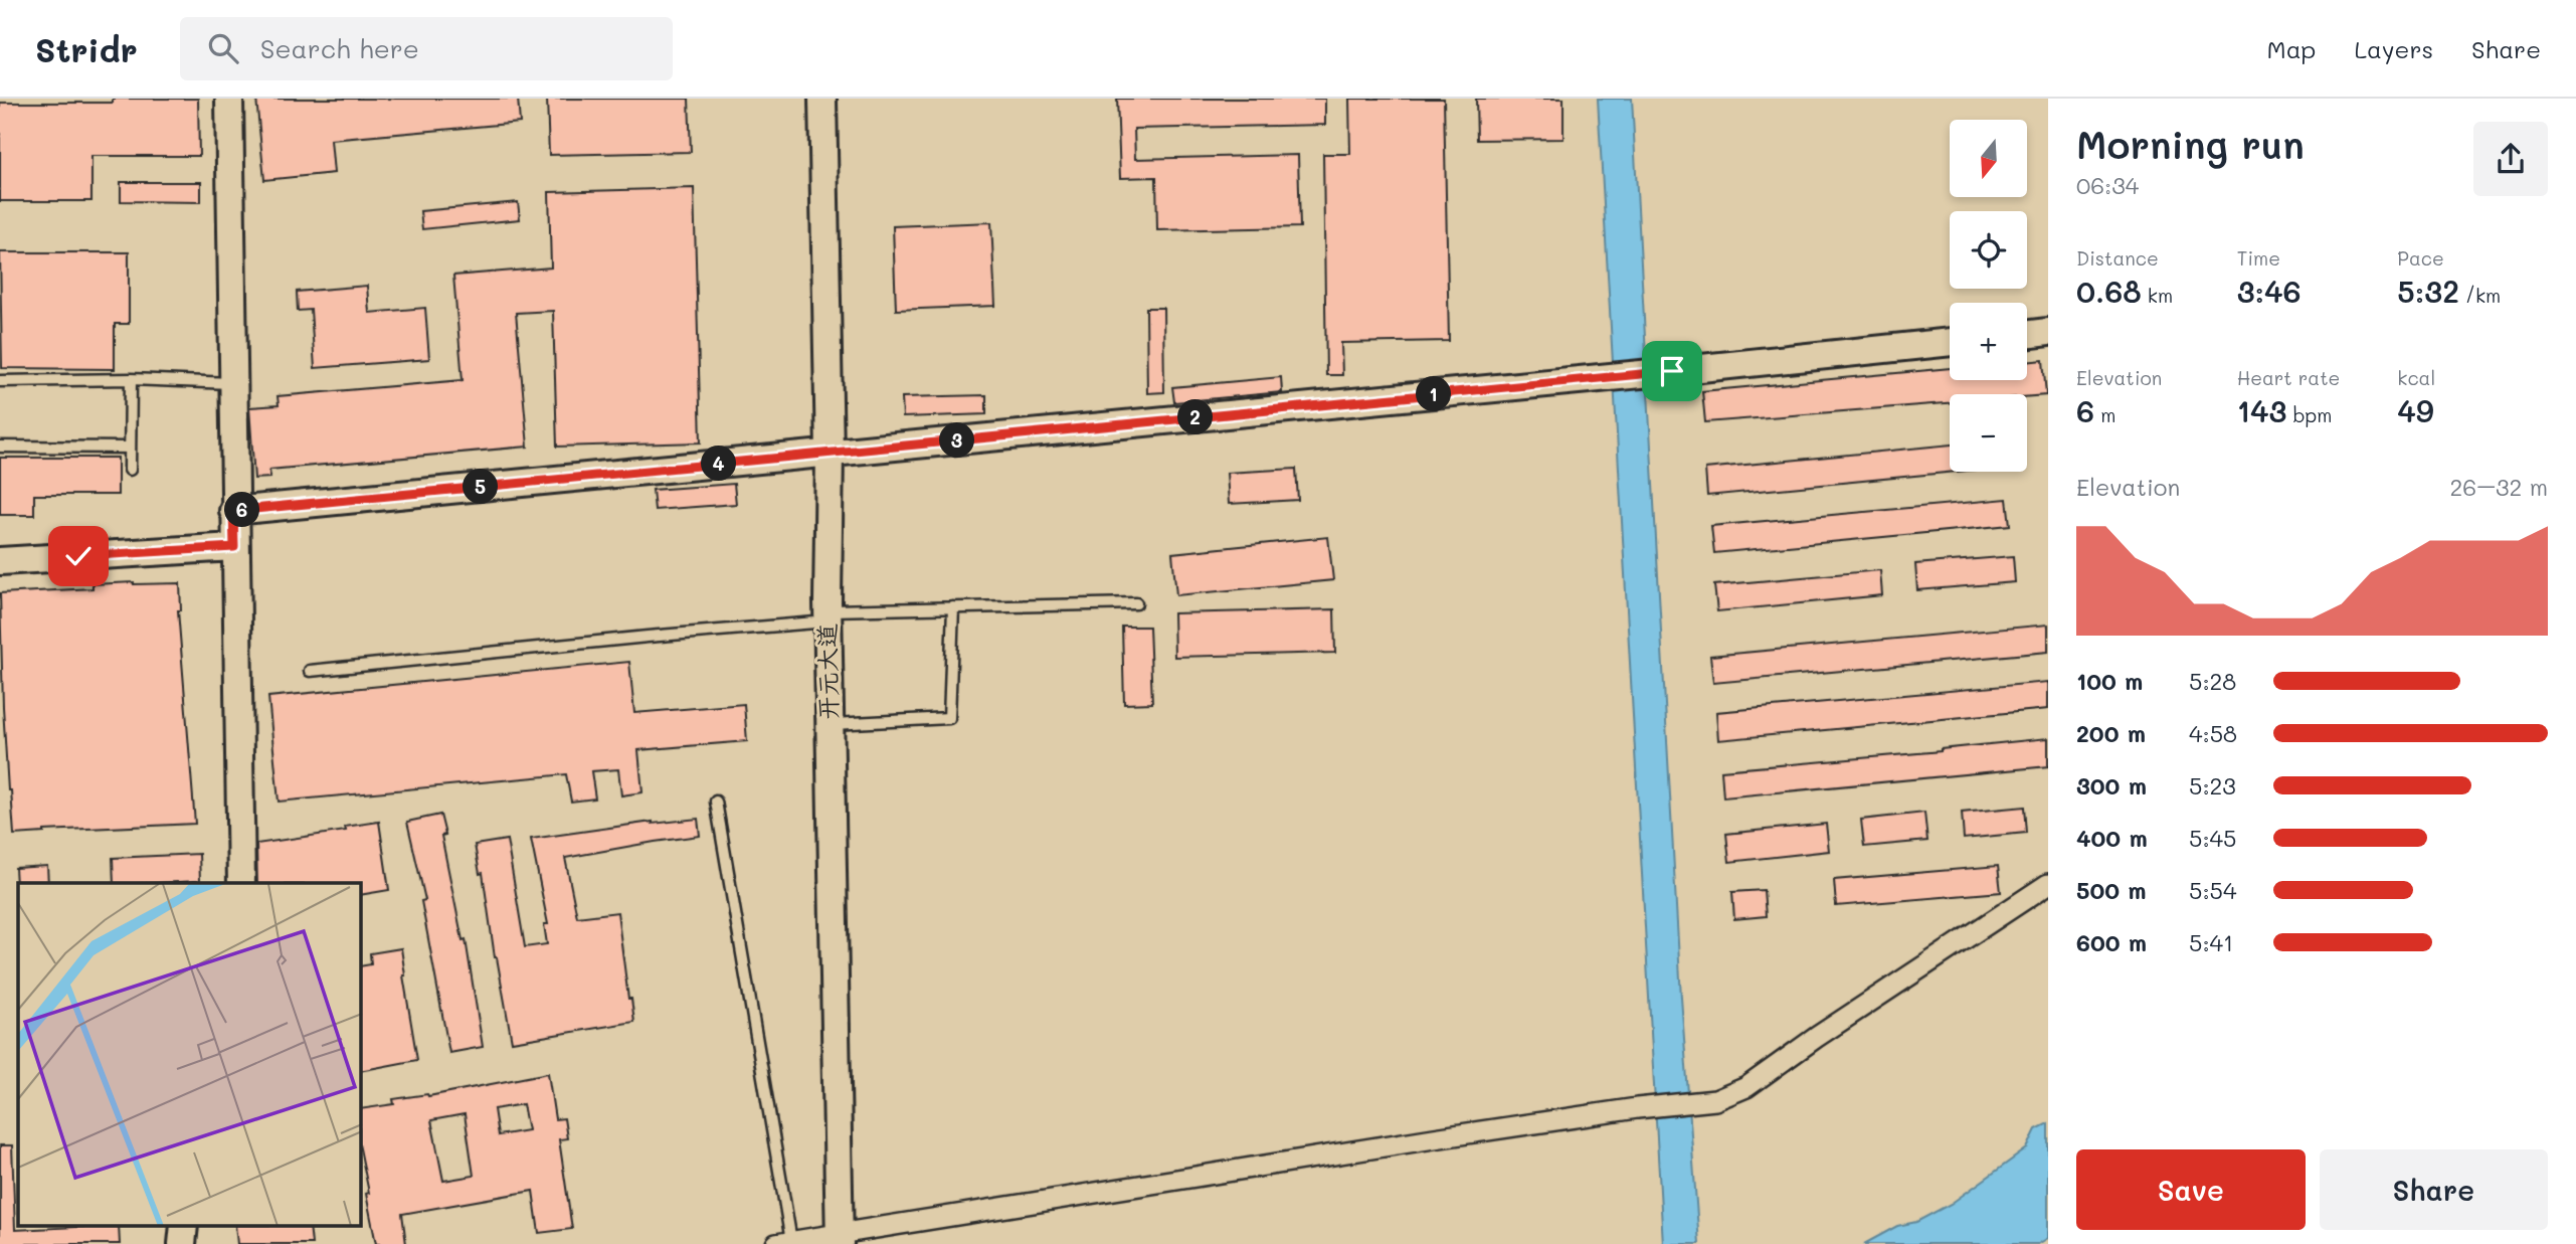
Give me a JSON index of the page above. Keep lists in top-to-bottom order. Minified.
{"streets":{"street":["开元大道"]},"north":"bottom","page":{"header":"Stridr","search":"Search here","nav":["Map","Layers","Share"],"heading":["Morning run","06:34"],"map_buttons":["+","−"],"stats":[["Distance","0.68 km"],["Time","3:46"],["Pace","5:32 /km"],["Elevation","6 m"],["Heart rate","143 bpm"],["kcal","49"]],"pins":["1","2","3","4","5","6"],"chart":["Elevation","26–32 m"],"list":[{"name":"100 m","note":"5:28"},{"name":"200 m","note":"4:58"},{"name":"300 m","note":"5:23"},{"name":"400 m","note":"5:45"},{"name":"500 m","note":"5:54"},{"name":"600 m","note":"5:41"}],"buttons":["Save","Share"]}}
